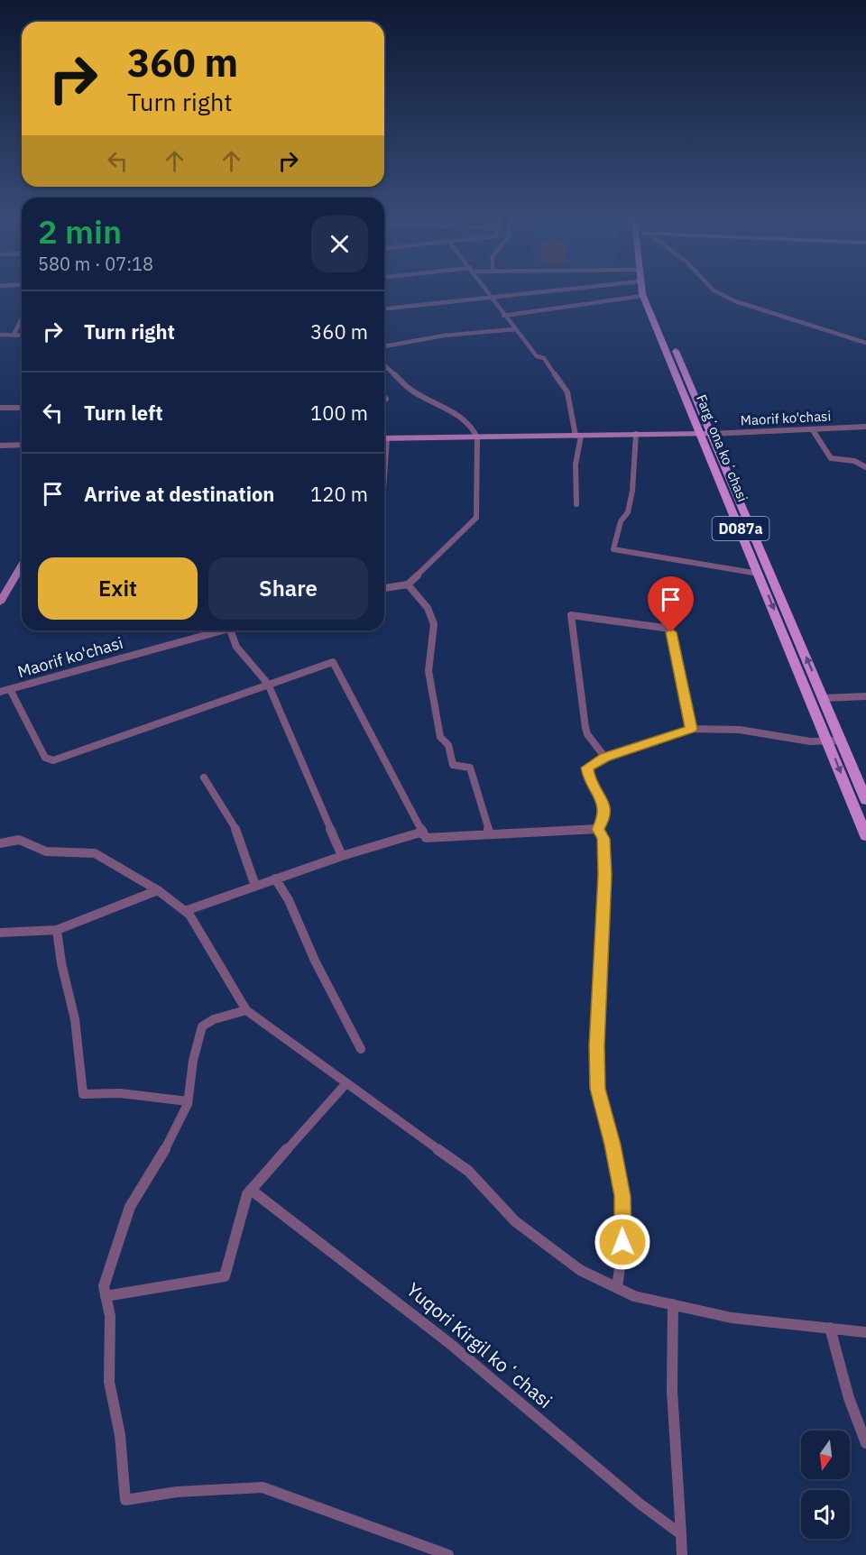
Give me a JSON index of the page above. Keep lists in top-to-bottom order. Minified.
{"streets":{"main road":["Fargʻona koʻchasi","D087a"],"street":["Maorif ko'chasi","Yuqori Kirgil koʻchasi"]},"crossings":[["Maorif ko'chasi","Fargʻona koʻchasi"]],"north":"bottom","page":{"turn":["360 m","Turn right"],"heading":["2 min","580 m · 07:18"],"list":[{"name":"Turn right","value":"360 m"},{"name":"Turn left","value":"100 m"},{"name":"Arrive at destination","value":"120 m"}],"buttons":["Exit","Share"]}}
